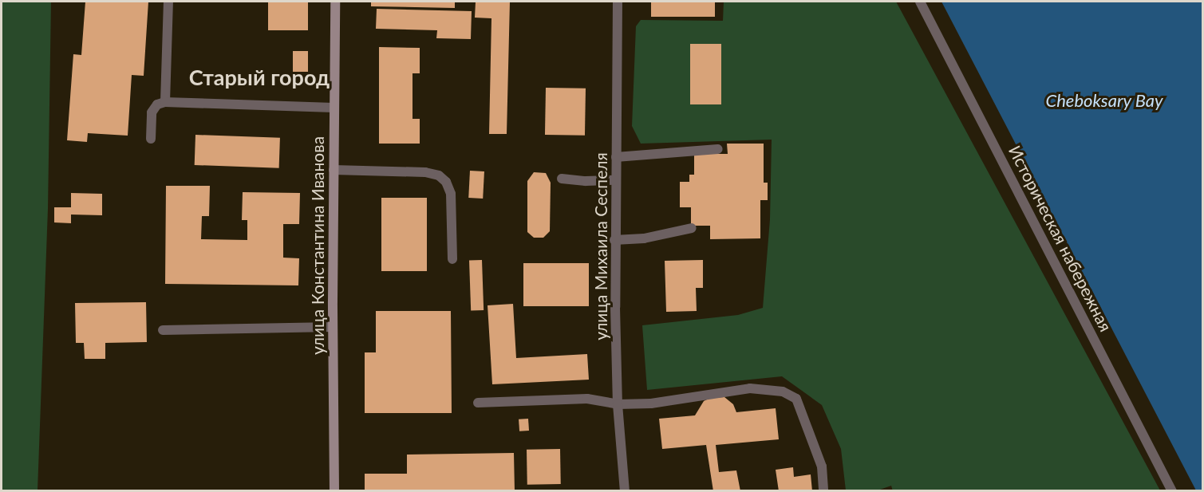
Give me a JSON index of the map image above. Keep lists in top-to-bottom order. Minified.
{"streets":{"street":["Историческая набережная","улица Константина Иванова","улица Михаила Сеспеля"]},"districts":["Старый город"],"water":["Cheboksary Bay"]}
